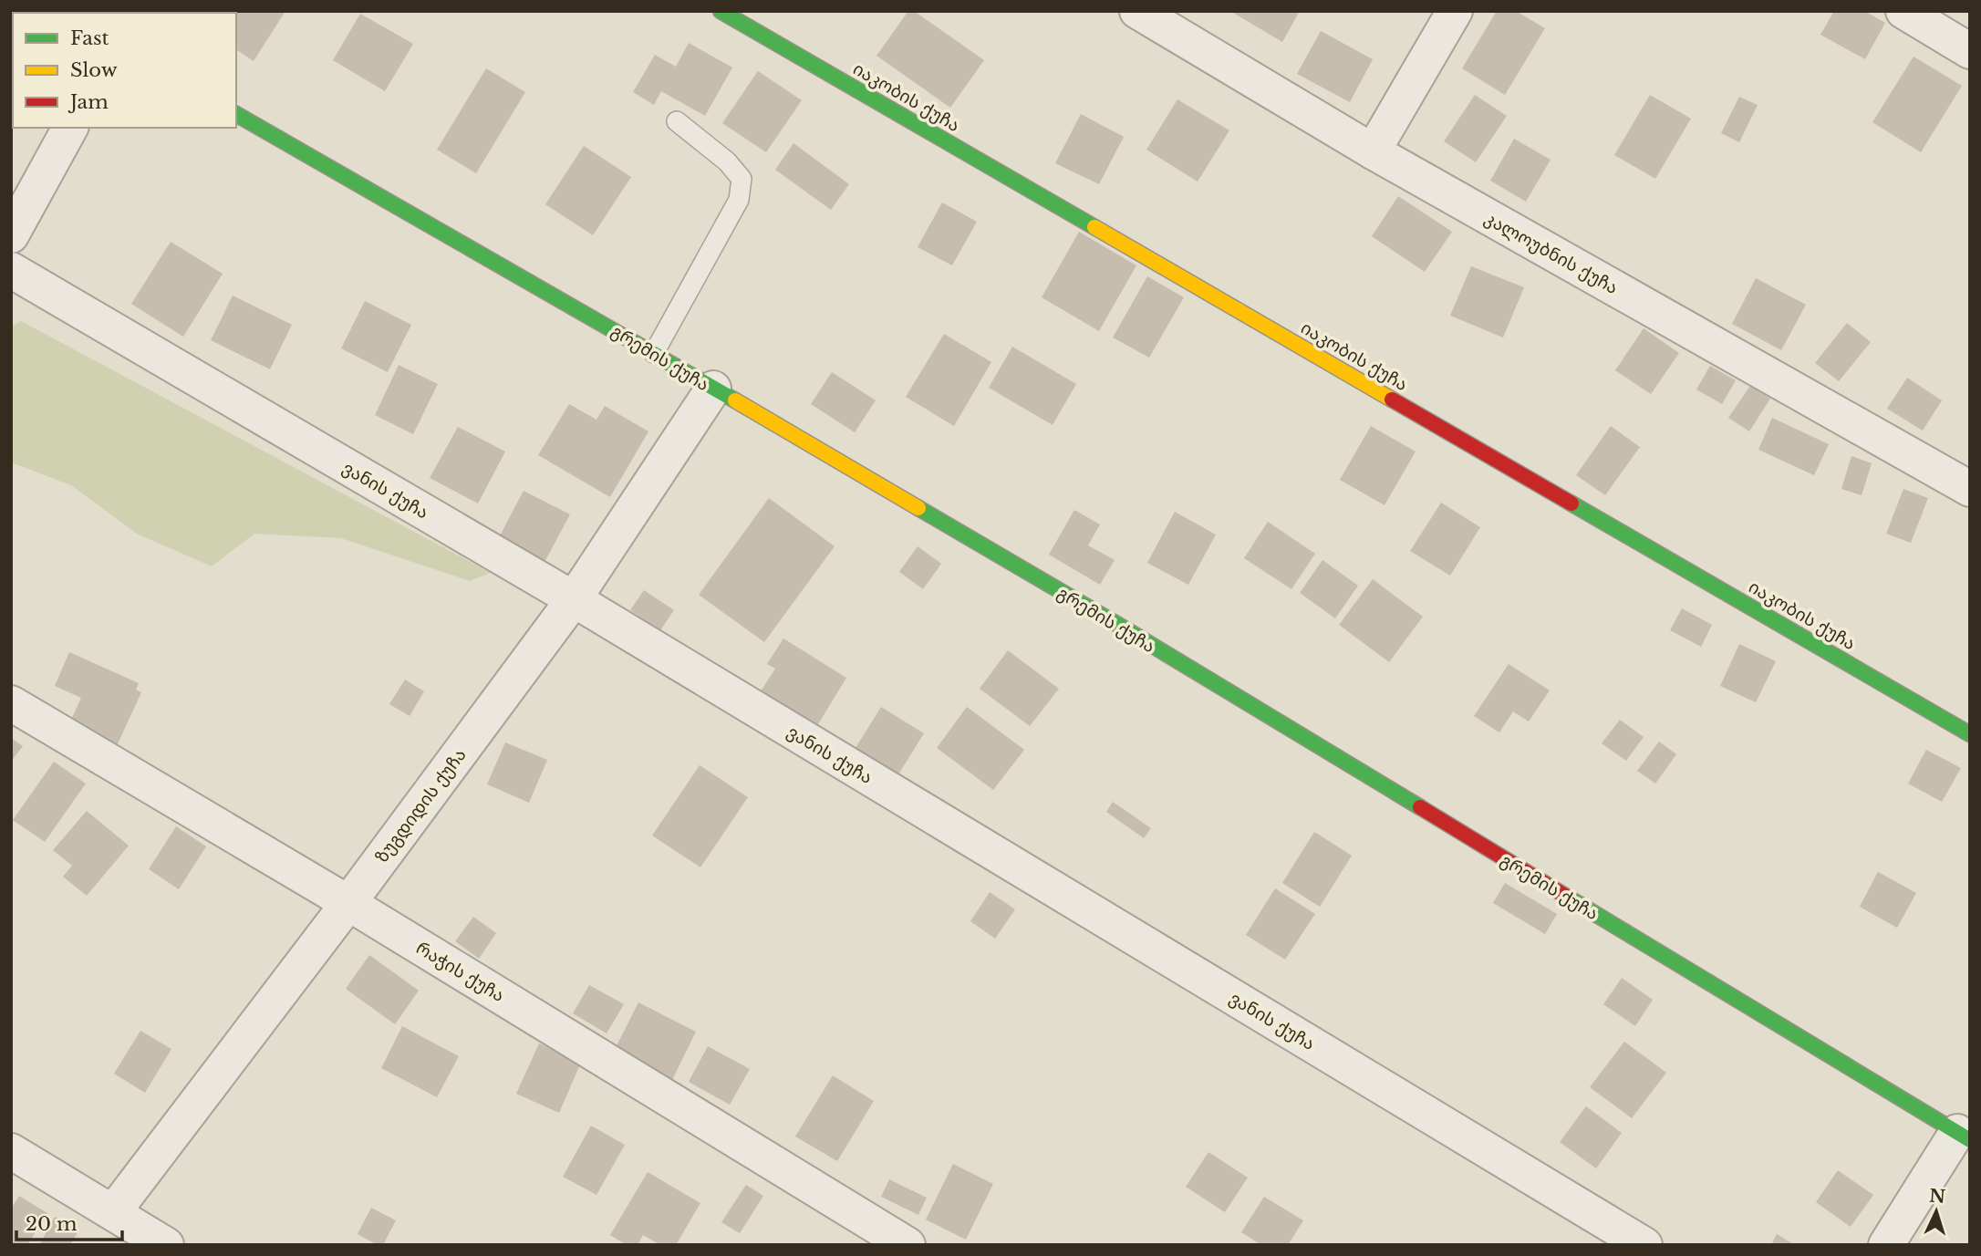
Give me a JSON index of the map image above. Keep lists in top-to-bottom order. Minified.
{"streets":{"street":["იაკობის ქუჩა","კალოუბნის ქუჩა","გრემის ქუჩა","ვანის ქუჩა","ზუგდიდის ქუჩა","რაჭის ქუჩა"]},"crossings":[["გრემის ქუჩა","ზუგდიდის ქუჩა"],["ვანის ქუჩა","ზუგდიდის ქუჩა"],["ზუგდიდის ქუჩა","რაჭის ქუჩა"]],"legend":["Fast","Slow","Jam"],"scale_bar":"20 m","north":"top"}
